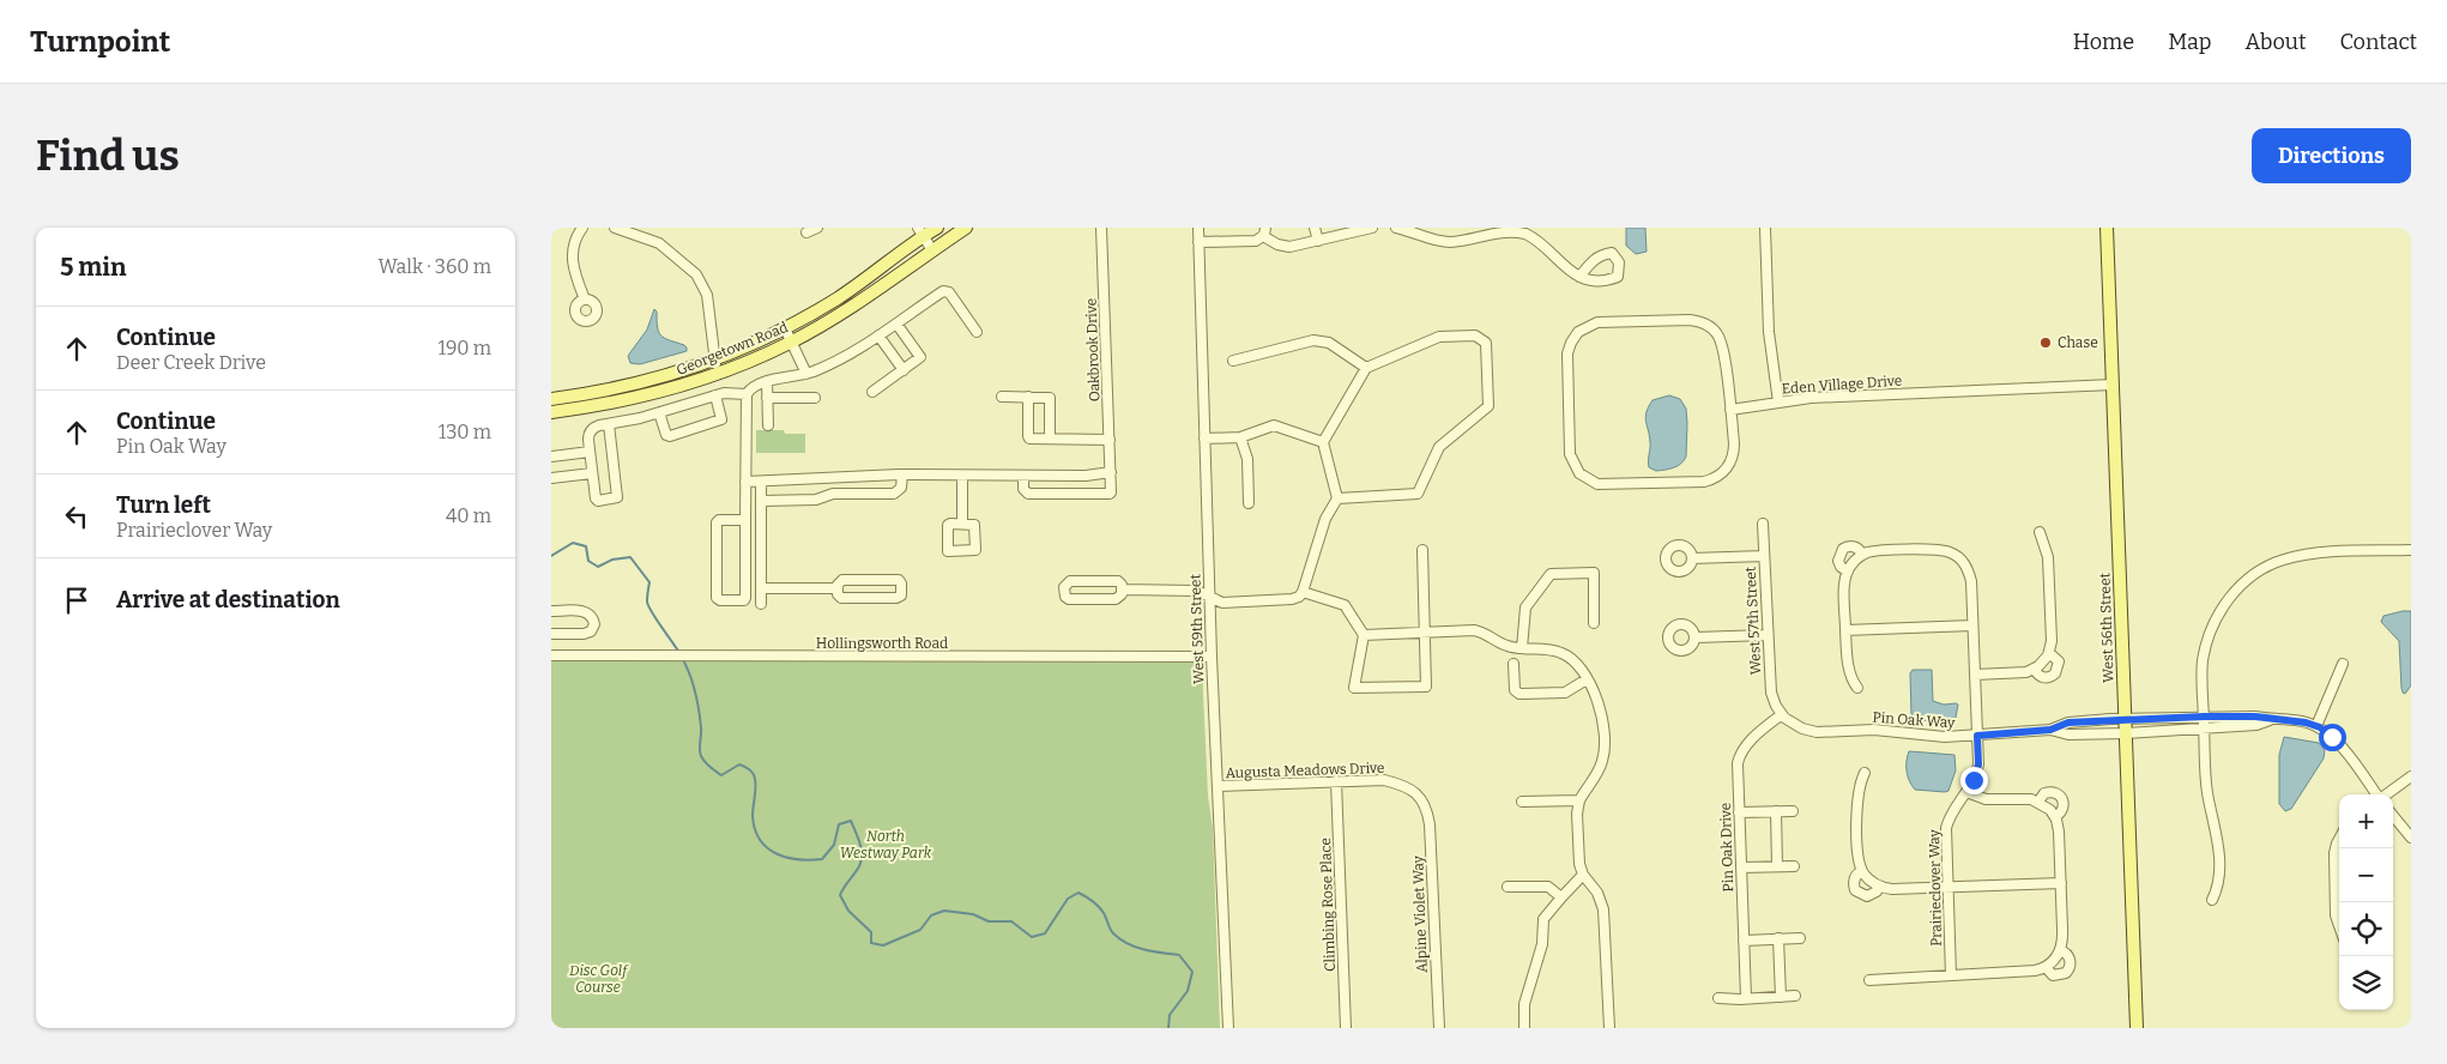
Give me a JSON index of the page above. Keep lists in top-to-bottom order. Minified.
{"streets":{"main road":["Georgetown Road","West 56th Street"],"street":["Oakbrook Drive","Eden Village Drive","West 57th Street","West 59th Street","Hollingsworth Road","Pin Oak Way","Augusta Meadows Drive","Pin Oak Drive","Prairieclover Way","Climbing Rose Place","Alpine Violet Way"]},"crossings":[["Eden Village Drive","West 56th Street"],["West 57th Street","Pin Oak Way"],["West 57th Street","Pin Oak Drive"],["West 56th Street","Pin Oak Way"],["West 59th Street","Hollingsworth Road"],["West 59th Street","Augusta Meadows Drive"],["Pin Oak Way","Pin Oak Drive"],["Pin Oak Way","Prairieclover Way"],["Augusta Meadows Drive","Climbing Rose Place"],["Augusta Meadows Drive","Alpine Violet Way"]],"parks":["North Westway Park","Disc Golf Course"],"places":["Chase"],"page":{"header":"Turnpoint","nav":["Home","Map","About","Contact"],"buttons":"Directions","title":"Find us","heading":["5 min","Walk · 360 m"],"list":[["Continue","Deer Creek Drive","190 m"],["Continue","Pin Oak Way","130 m"],["Turn left","Prairieclover Way","40 m"],"Arrive at destination"],"map_buttons":["+","−"]}}
